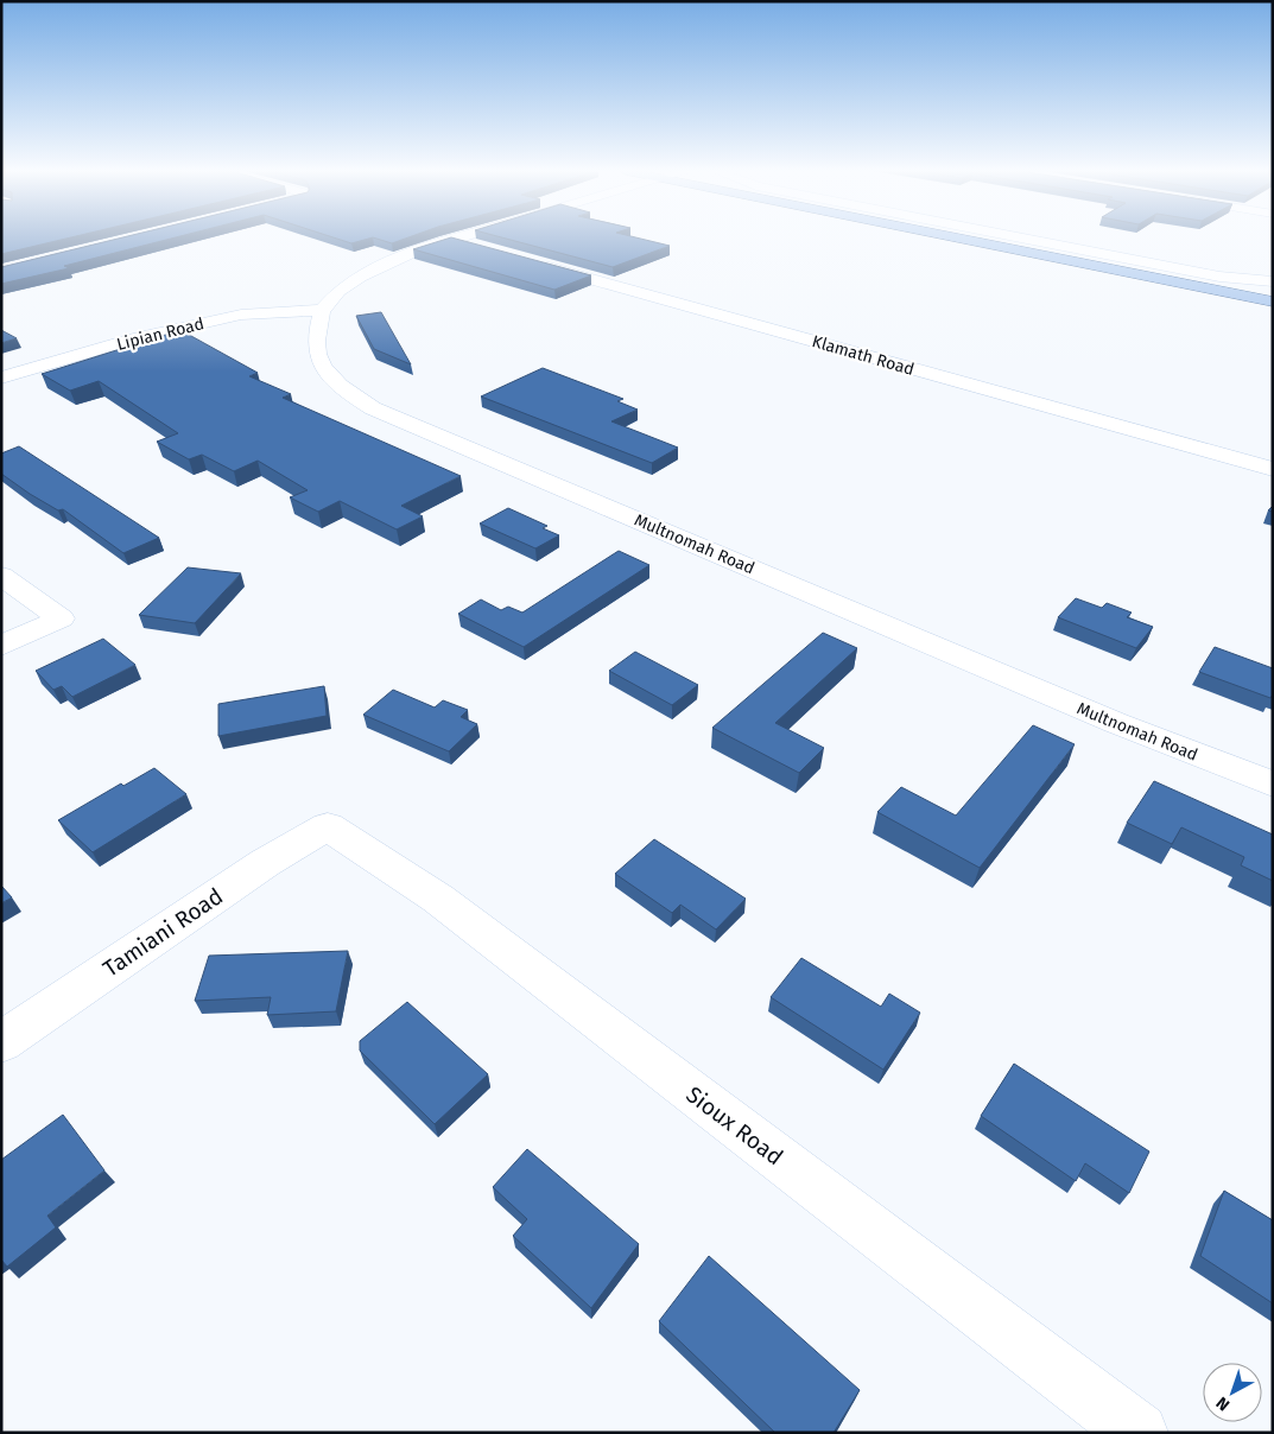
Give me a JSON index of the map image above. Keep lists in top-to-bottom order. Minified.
{"streets":{"street":["Lipian Road","Klamath Road","Multnomah Road","Tamiani Road","Sioux Road"]},"crossings":[["Lipian Road","Multnomah Road"],["Tamiani Road","Sioux Road"]],"north":"bottom left"}
